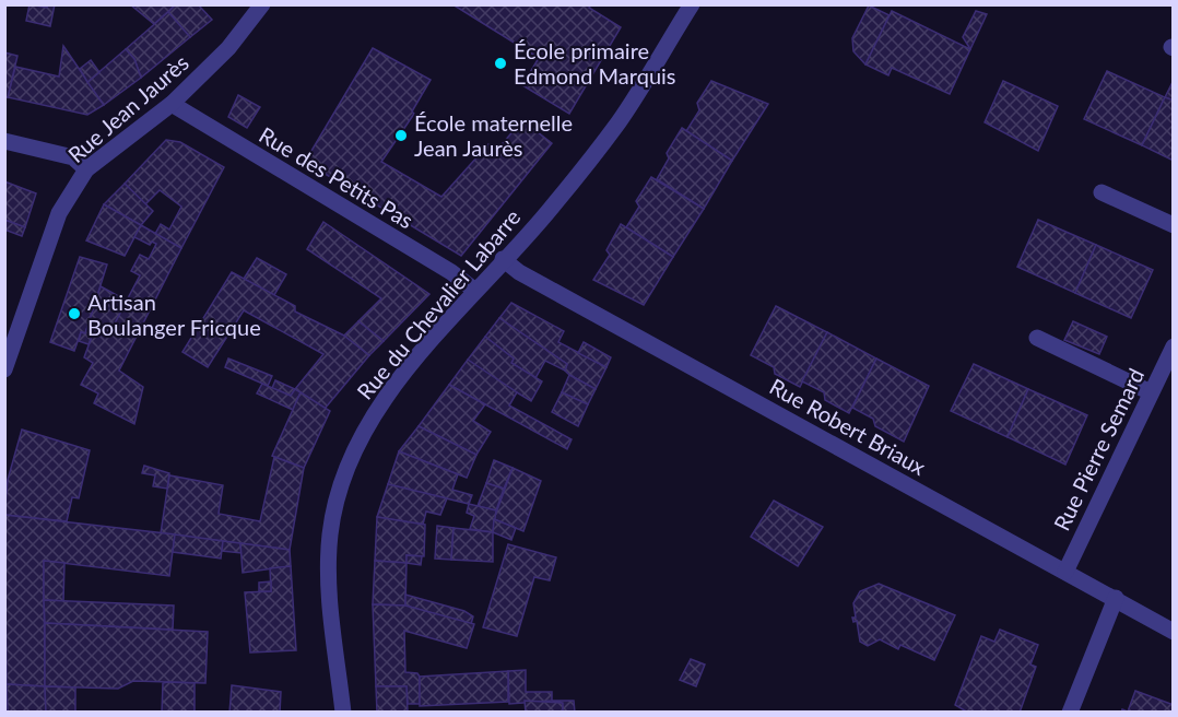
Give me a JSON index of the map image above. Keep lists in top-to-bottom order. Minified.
{"streets":{"street":["Rue Jean Jaurès","Rue des Petits Pas","Rue du Chevalier Labarre","Rue Robert Briaux","Rue Pierre Semard"]},"crossings":[["Rue Jean Jaurès","Rue des Petits Pas"],["Rue des Petits Pas","Rue du Chevalier Labarre"],["Rue du Chevalier Labarre","Rue Robert Briaux"],["Rue Robert Briaux","Rue Pierre Semard"]],"places":["École primaire Edmond Marquis","École maternelle Jean Jaurès","Artisan Boulanger Fricque"]}
